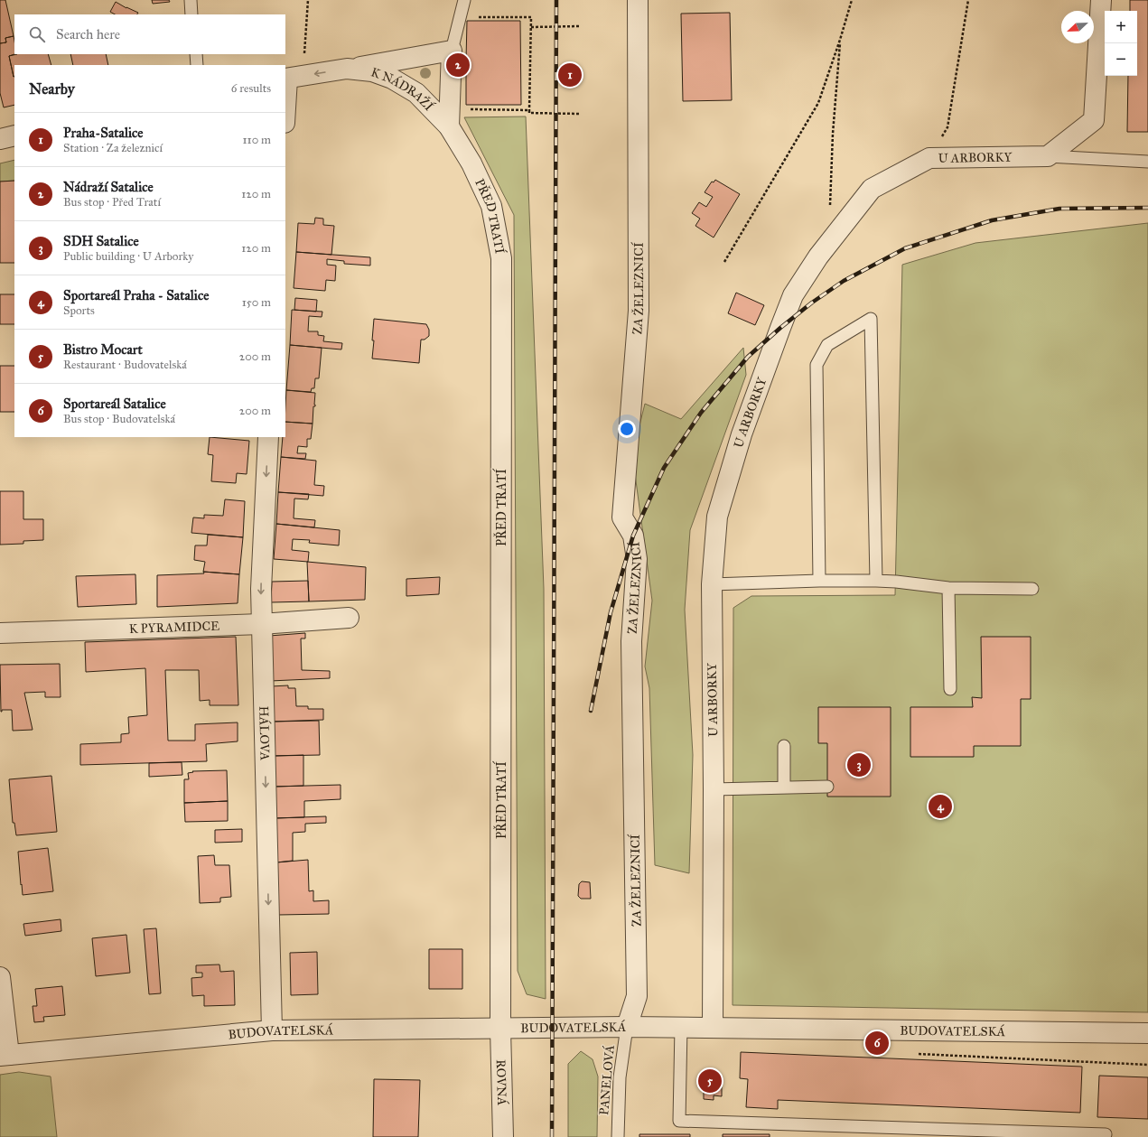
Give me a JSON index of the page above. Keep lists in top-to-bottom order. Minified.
{"streets":{"street":["K NÁDRAŽÍ","U ARBORKY","PŘED TRATÍ","ZA ŽELEZNICÍ","K PYRAMIDCE","HÁLOVA","BUDOVATELSKÁ","ROVNÁ"],"lane":["PANELOVÁ"]},"crossings":[["K NÁDRAŽÍ","PŘED TRATÍ"],["U ARBORKY","BUDOVATELSKÁ"],["PŘED TRATÍ","BUDOVATELSKÁ"],["PŘED TRATÍ","ROVNÁ"],["ZA ŽELEZNICÍ","BUDOVATELSKÁ"],["ZA ŽELEZNICÍ","PANELOVÁ"],["K PYRAMIDCE","HÁLOVA"],["HÁLOVA","BUDOVATELSKÁ"],["BUDOVATELSKÁ","PANELOVÁ"],["BUDOVATELSKÁ","ROVNÁ"]],"one_way":["HÁLOVA"],"north":"bottom left","page":{"map_buttons":["+","−"],"search":"Search here","pins":["2","1","3","4","6","5"],"heading":["Nearby","6 results"],"list":[{"mark":"1","name":"Praha-Satalice","note":"Station · Za železnicí","value":"110 m"},{"mark":"2","name":"Nádraží Satalice","note":"Bus stop · Před Tratí","value":"120 m"},{"mark":"3","name":"SDH Satalice","note":"Public building · U Arborky","value":"120 m"},{"mark":"4","name":"Sportareál Praha - Satalice","note":"Sports","value":"150 m"},{"mark":"5","name":"Bistro Mocart","note":"Restaurant · Budovatelská","value":"200 m"},{"mark":"6","name":"Sportareál Satalice","note":"Bus stop · Budovatelská","value":"200 m"}]}}
